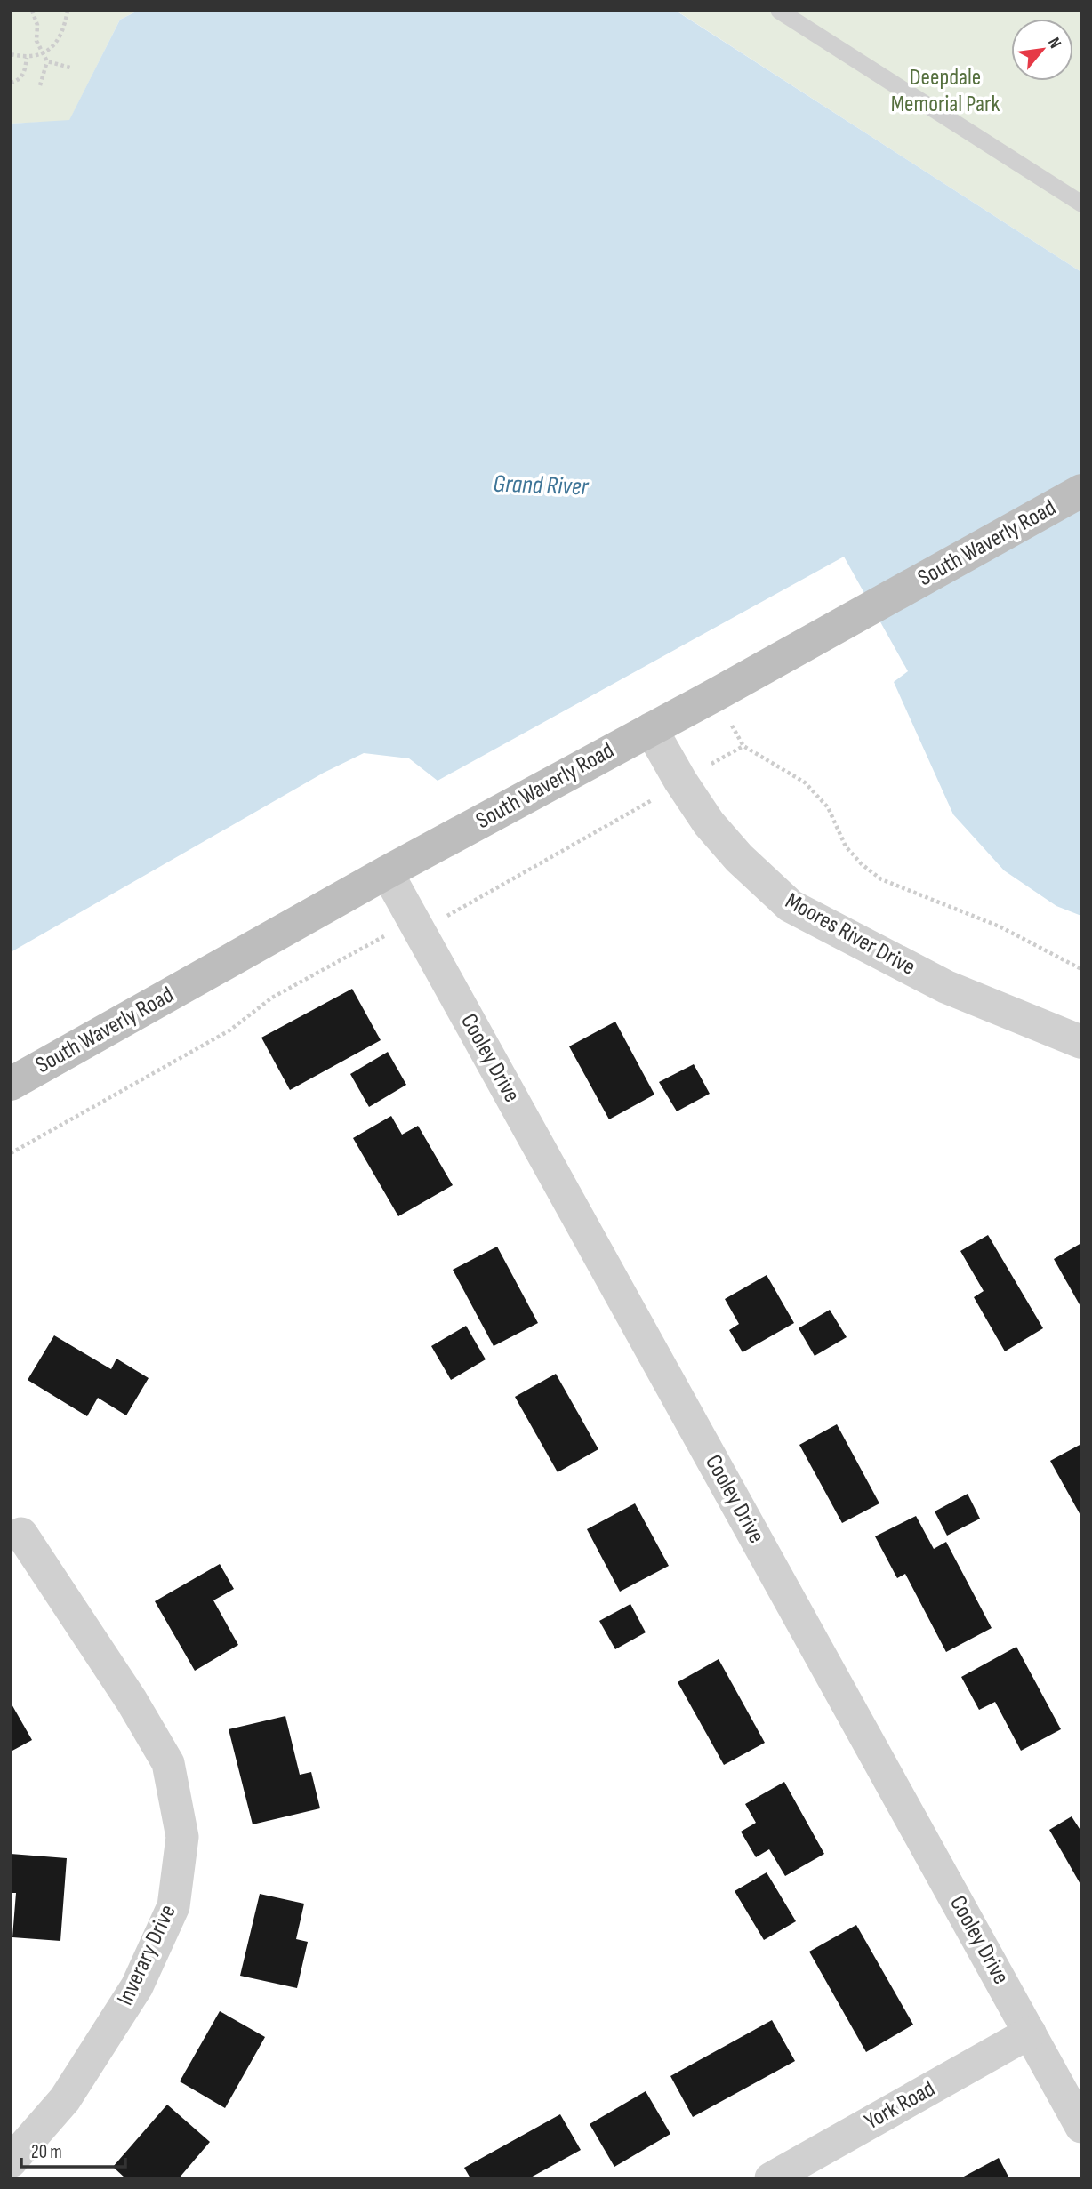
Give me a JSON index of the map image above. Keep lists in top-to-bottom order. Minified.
{"streets":{"main road":["South Waverly Road"],"street":["Moores River Drive","Cooley Drive","Inverary Drive","York Road"]},"crossings":[["South Waverly Road","Moores River Drive"],["South Waverly Road","Cooley Drive"],["Cooley Drive","York Road"]],"water":["Grand River"],"parks":["Deepdale Memorial Park"],"scale_bar":"20 m","north":"top right"}
